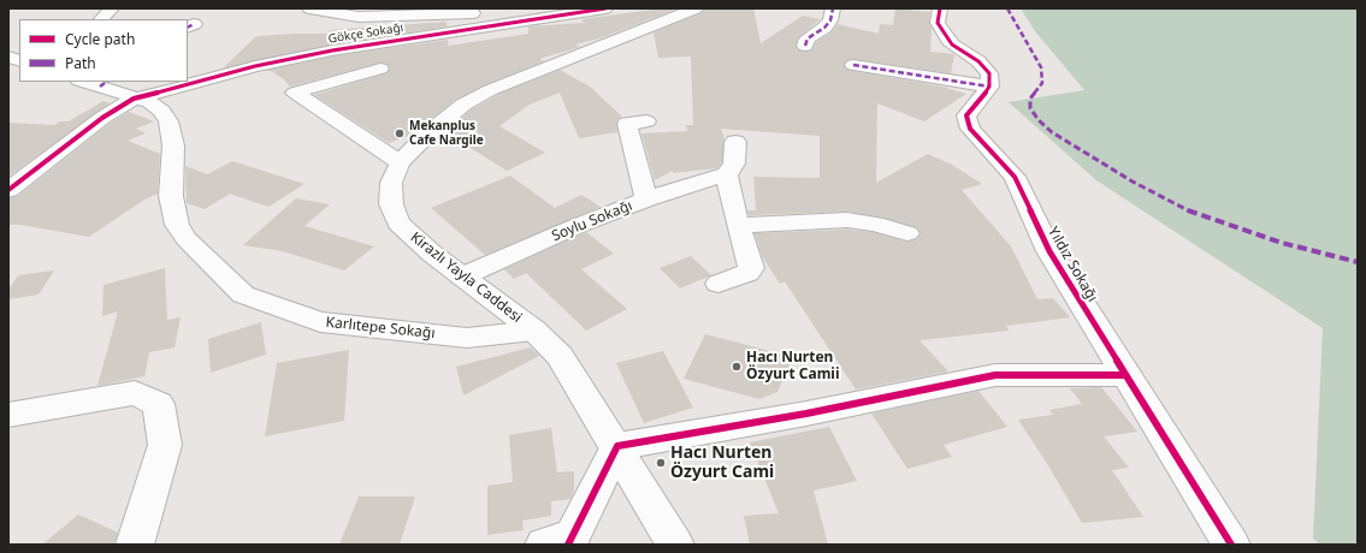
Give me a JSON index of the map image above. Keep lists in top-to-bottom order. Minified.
{"streets":{"street":["Gökçe Sokağı","Soylu Sokağı","Yıldız Sokağı","Kirazlı Yayla Caddesi","Karlıtepe Sokağı"]},"crossings":[["Gökçe Sokağı","Karlıtepe Sokağı"],["Soylu Sokağı","Kirazlı Yayla Caddesi"],["Kirazlı Yayla Caddesi","Karlıtepe Sokağı"]],"places":["Mekanplus Cafe Nargile","Hacı Nurten Özyurt Camii","Hacı Nurten Özyurt Cami"],"legend":["Cycle path","Path"]}
